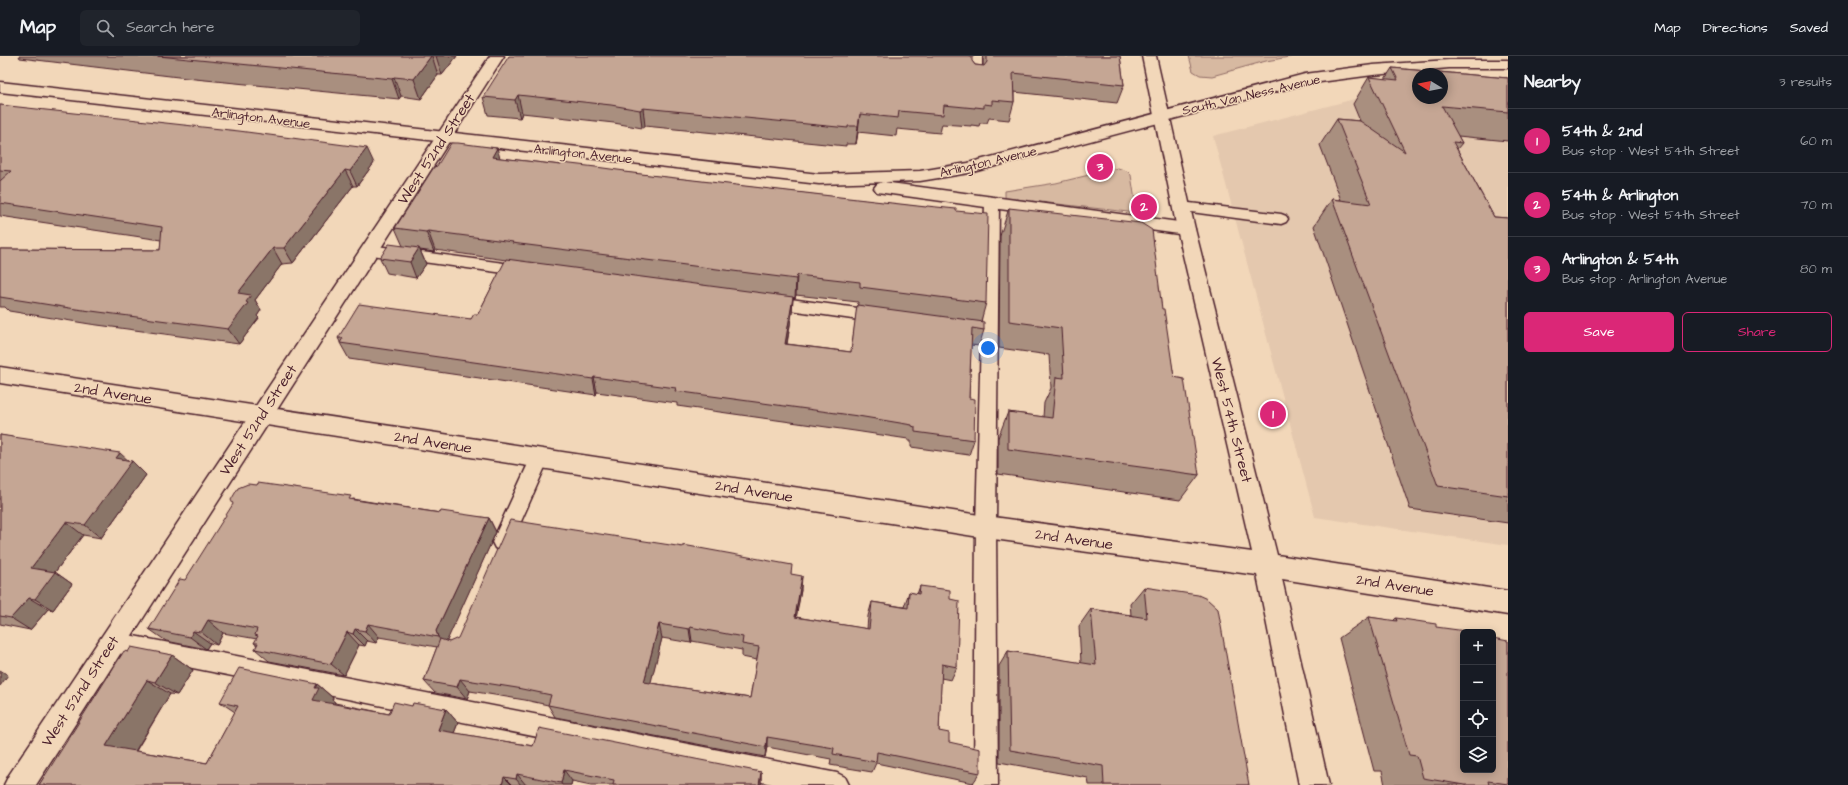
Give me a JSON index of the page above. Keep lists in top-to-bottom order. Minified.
{"streets":{"street":["South Van Ness Avenue","Arlington Avenue","West 52nd Street","2nd Avenue","West 54th Street"]},"crossings":[["South Van Ness Avenue","Arlington Avenue"],["South Van Ness Avenue","West 54th Street"],["Arlington Avenue","West 52nd Street"],["Arlington Avenue","West 54th Street"],["West 52nd Street","2nd Avenue"],["2nd Avenue","West 54th Street"]],"north":"left","page":{"header":"Map","search":"Search here","nav":["Map","Directions","Saved"],"heading":["Nearby","3 results"],"list":[{"mark":"1","name":"54th & 2nd","note":"Bus stop · West 54th Street","value":"60 m"},{"mark":"2","name":"54th & Arlington","note":"Bus stop · West 54th Street","value":"70 m"},{"mark":"3","name":"Arlington & 54th","note":"Bus stop · Arlington Avenue","value":"80 m"}],"pins":["3","2","1"],"buttons":["Save","Share"],"map_buttons":["+","−"]}}
